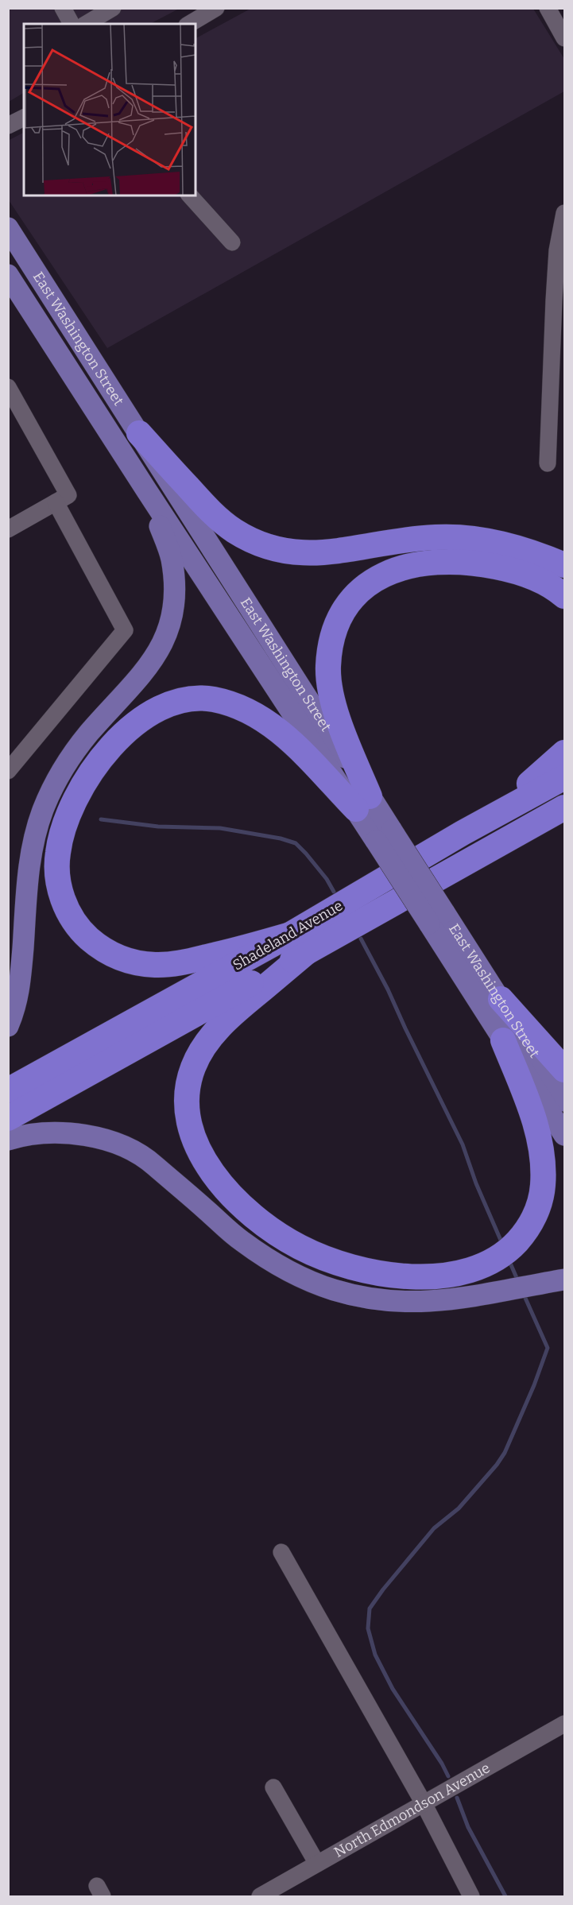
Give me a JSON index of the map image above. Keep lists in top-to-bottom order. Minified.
{"streets":{"highway":["Shadeland Avenue"],"main road":["East Washington Street"],"street":["North Edmondson Avenue"]}}
